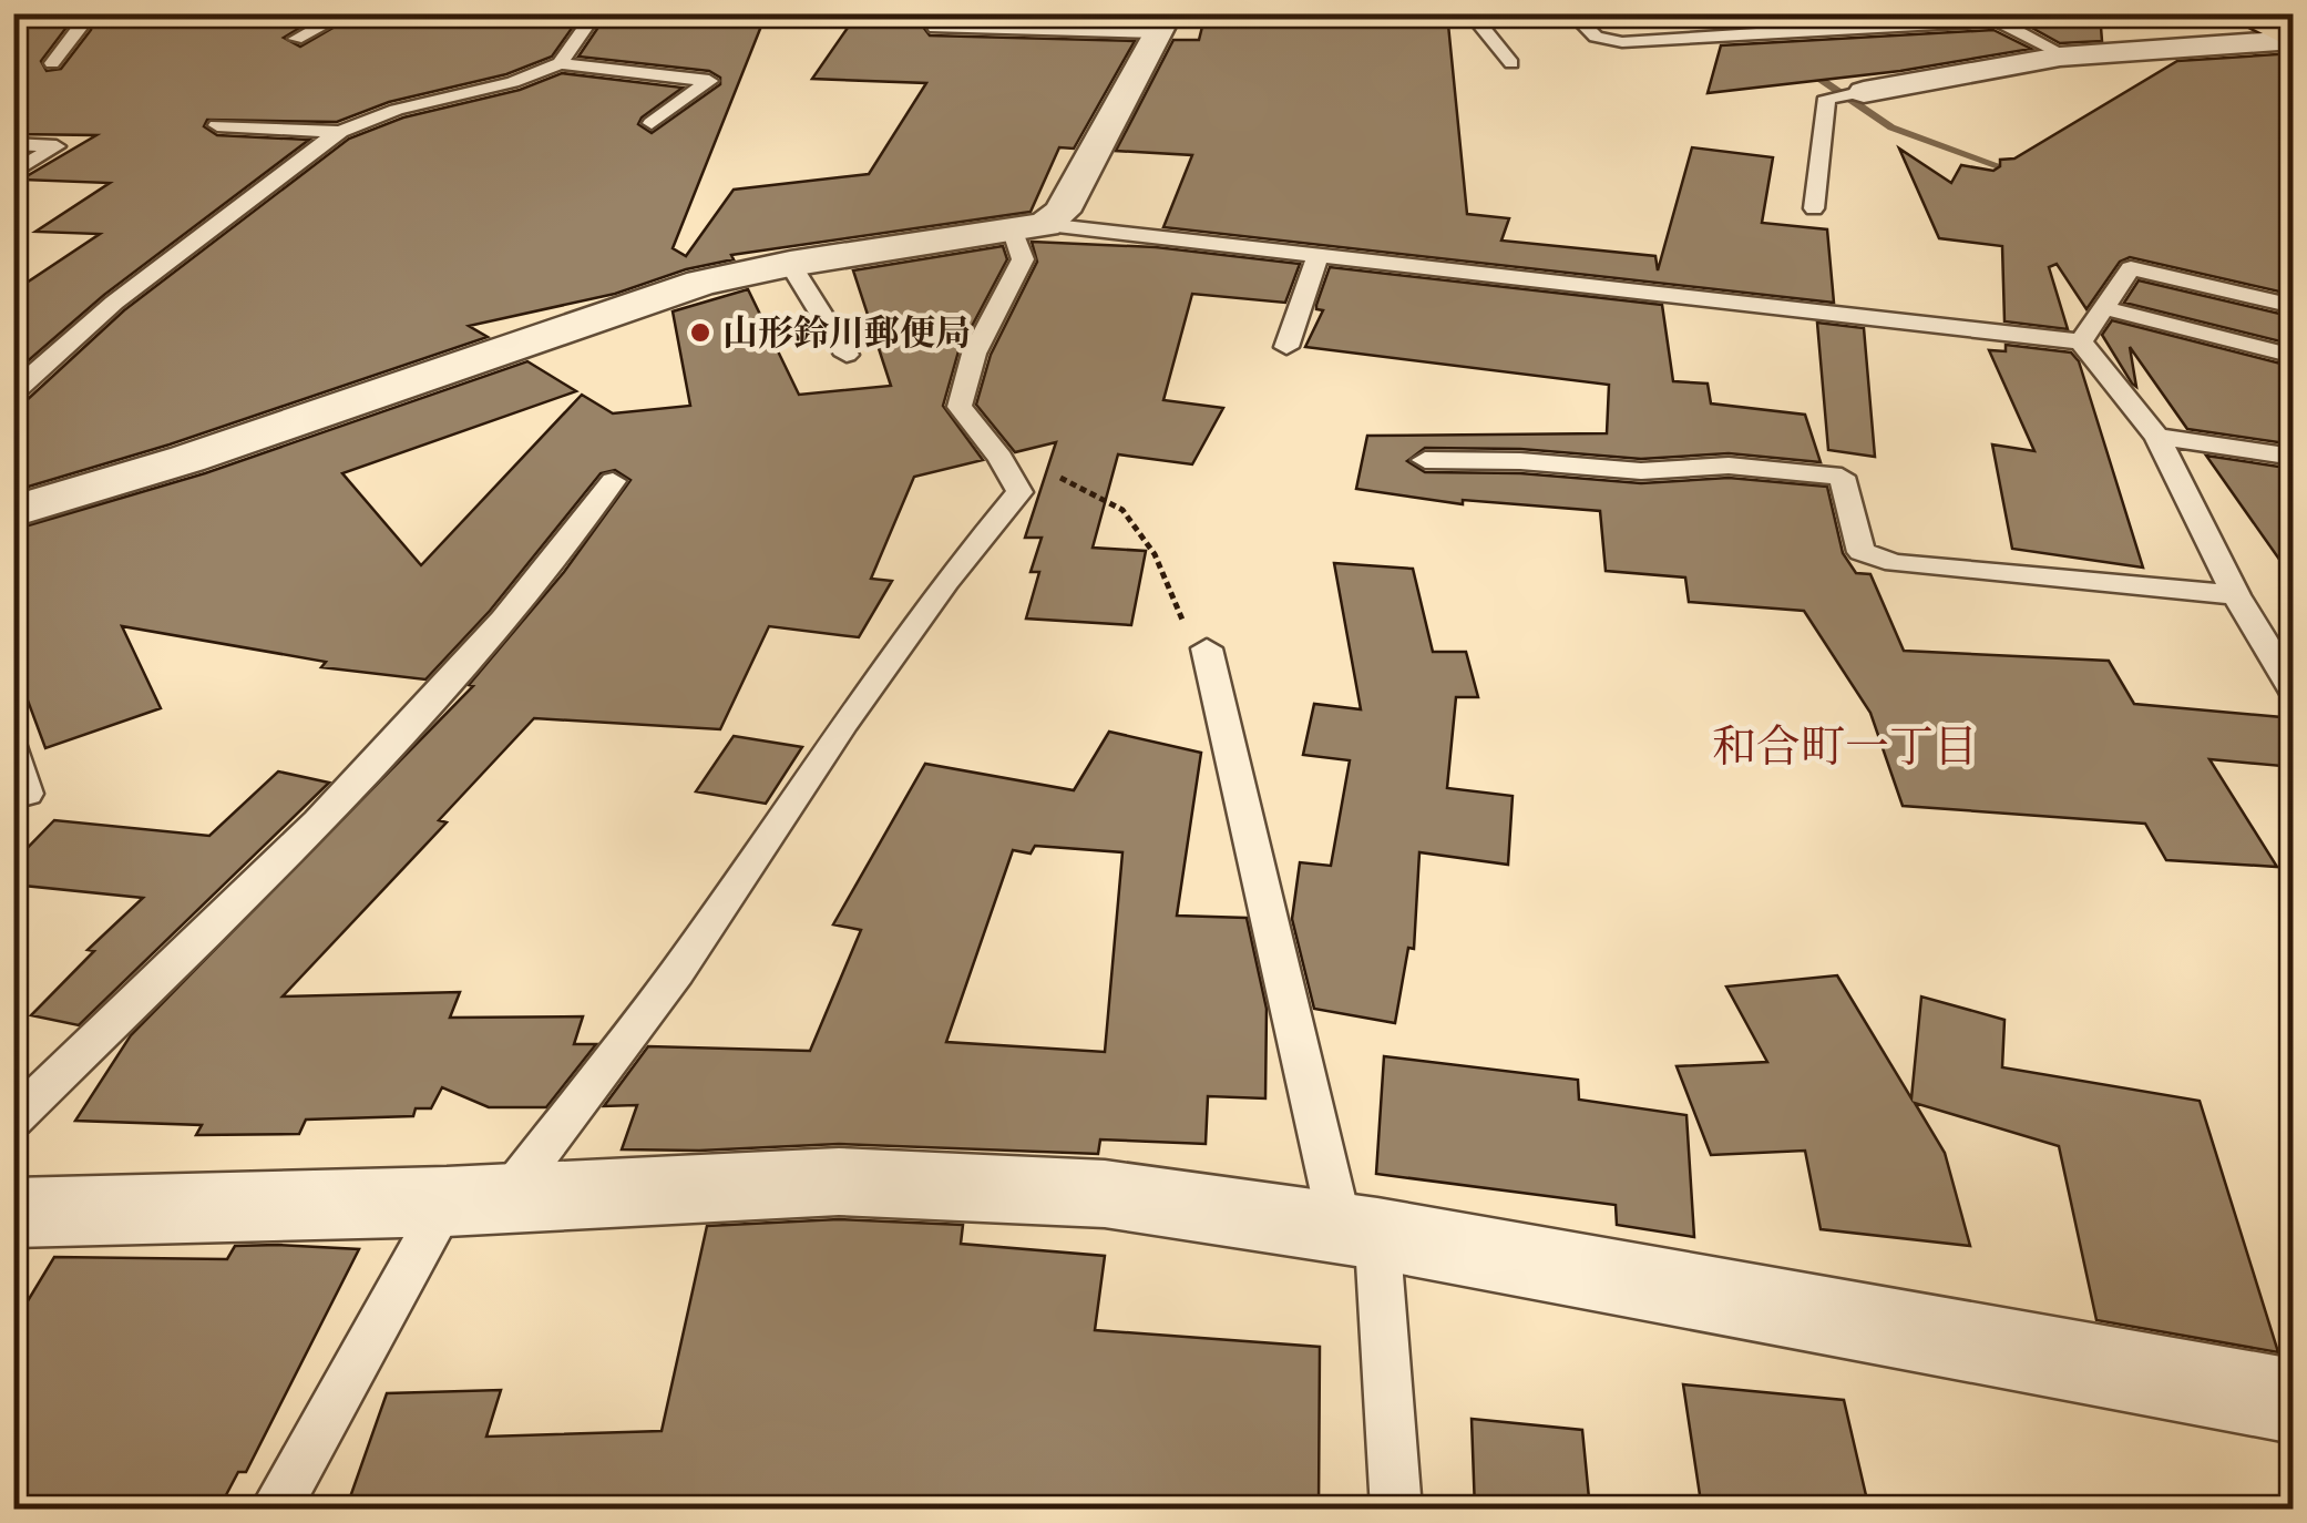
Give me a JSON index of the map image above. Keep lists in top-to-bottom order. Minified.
{"districts":["和合町一丁目"],"places":["山形鈴川郵便局"]}
